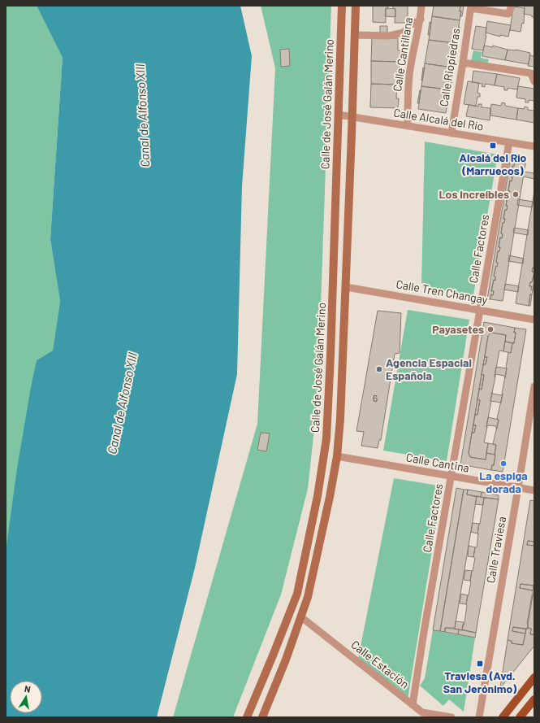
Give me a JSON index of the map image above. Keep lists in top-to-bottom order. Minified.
{"streets":{"main road":["Calle de José Galán Merino"],"street":["Calle Cantillana","Calle Riopiedras","Calle Alcalá del Río","Calle Factores","Calle Tren Changay","Calle Cantina","Calle Traviesa","Calle Estación"]},"crossings":[["Calle Cantillana","Calle Alcalá del Río"],["Calle Riopiedras","Calle Alcalá del Río"],["Calle de José Galán Merino","Calle Alcalá del Río"],["Calle de José Galán Merino","Calle Tren Changay"],["Calle de José Galán Merino","Calle Cantina"],["Calle de José Galán Merino","Calle Estación"],["Calle Alcalá del Río","Calle Factores"],["Calle Factores","Calle Tren Changay"],["Calle Factores","Calle Cantina"],["Calle Factores","Calle Estación"],["Calle Cantina","Calle Traviesa"]],"water":["Canal de Alfonso XIII"],"places":{"transit":["Alcalá del Río (Marruecos)","Traviesa (Avd. San Jerónimo)"],"other":["Los increíbles","Payasetes","Agencia Espacial Española","La espiga dorada"]},"house_numbers":["6"],"north":"top"}
